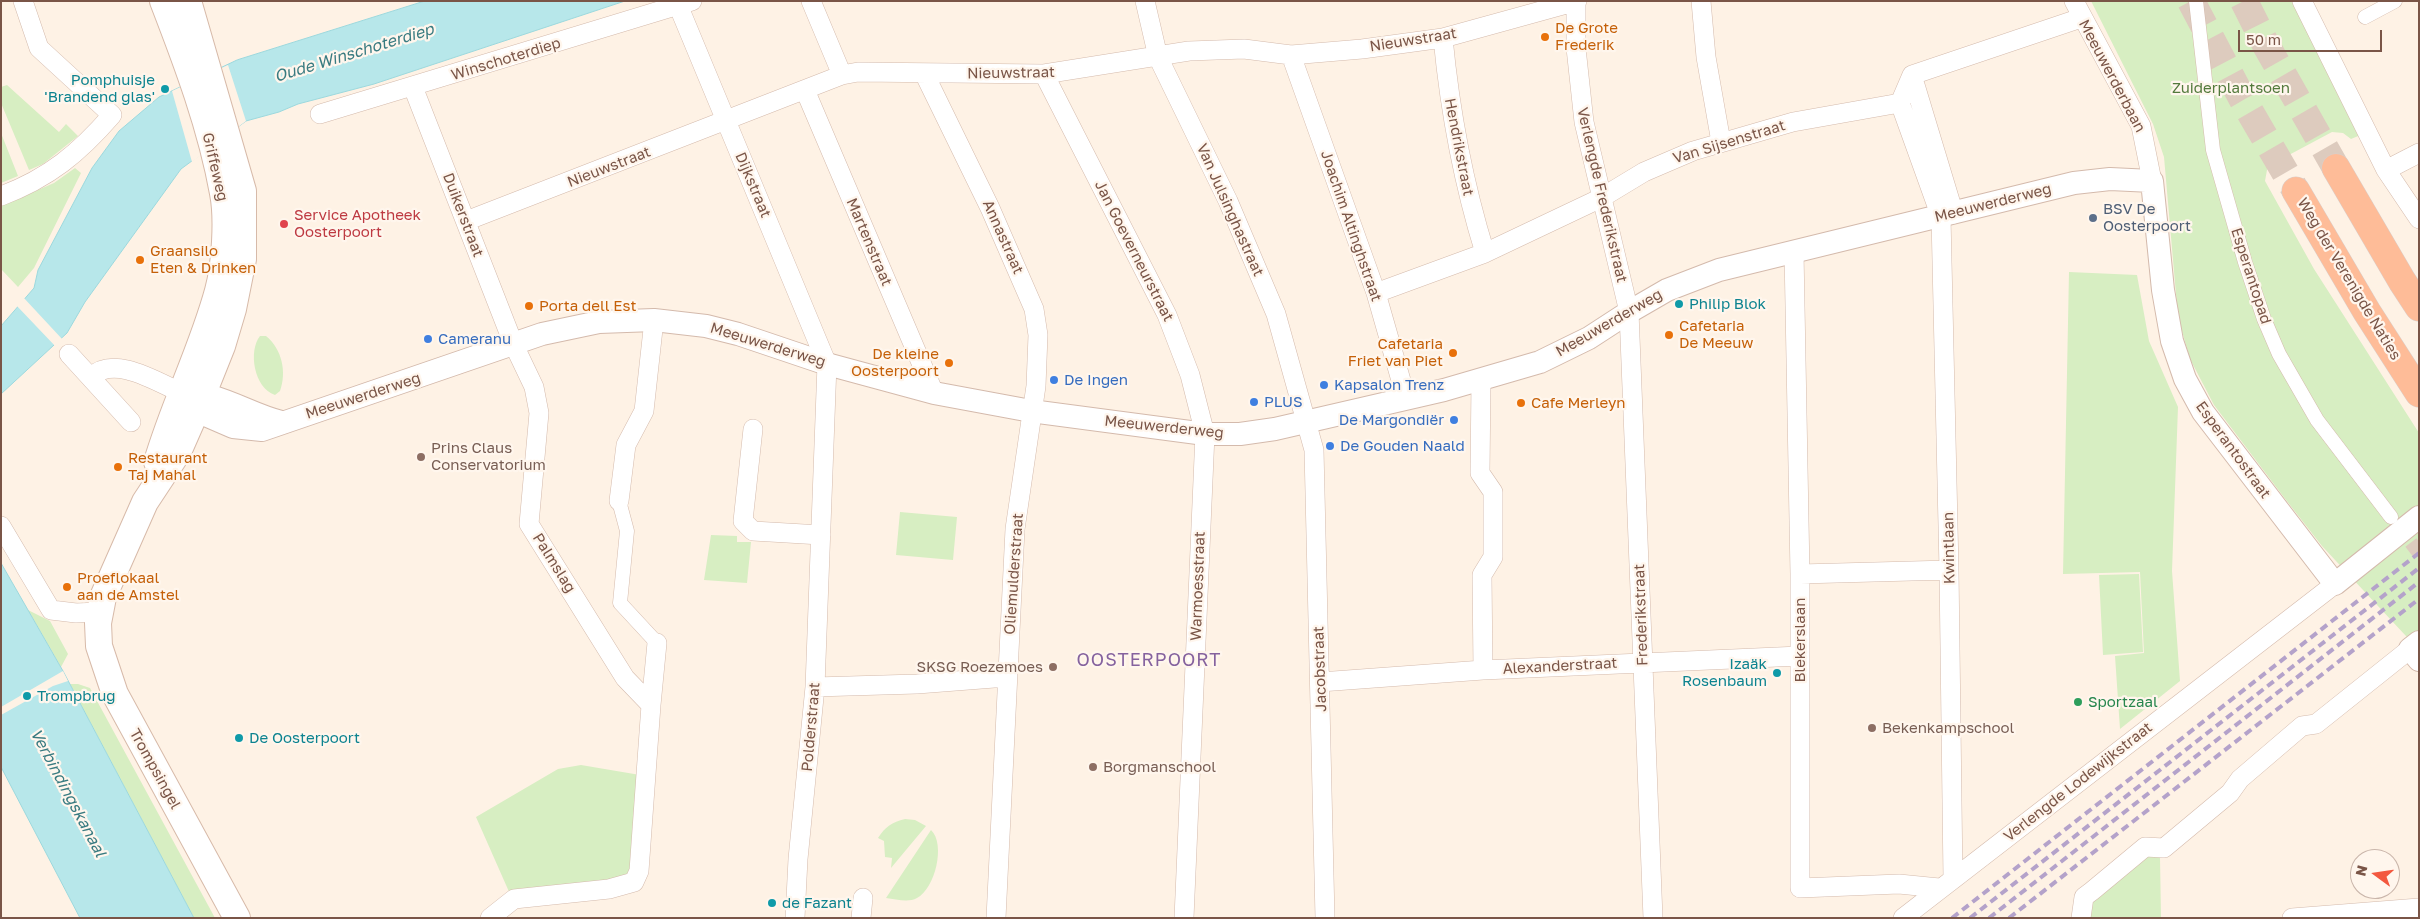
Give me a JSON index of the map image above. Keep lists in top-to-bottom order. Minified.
{"streets":{"highway":["Weg der Verenigde Naties"],"main road":["Griffeweg","Trompsingel"],"street":["Nieuwstraat","Winschoterdiep","Meeuwerderbaan","Van Sijsenstraat","Hendrikstraat","Dijkstraat","Verlengde Frederikstraat","Meeuwerderweg","Van Julsinghastraat","Duikerstraat","Joachim Altinghstraat","Annastraat","Martenstraat","Jan Goeverneurstraat","Esperantopad","Esperantostraat","Kwintlaan","Palmslag","Oliemulderstraat","Warmoesstraat","Frederikstraat","Blekerslaan","Alexanderstraat","Jacobstraat","Polderstraat","Verlengde Lodewijkstraat"]},"crossings":[["Nieuwstraat","Hendrikstraat"],["Nieuwstraat","Dijkstraat"],["Nieuwstraat","Verlengde Frederikstraat"],["Nieuwstraat","Van Julsinghastraat"],["Nieuwstraat","Duikerstraat"],["Nieuwstraat","Joachim Altinghstraat"],["Nieuwstraat","Annastraat"],["Nieuwstraat","Martenstraat"],["Nieuwstraat","Jan Goeverneurstraat"],["Winschoterdiep","Dijkstraat"],["Winschoterdiep","Duikerstraat"],["Meeuwerderbaan","Meeuwerderweg"],["Meeuwerderbaan","Esperantostraat"],["Van Sijsenstraat","Hendrikstraat"],["Van Sijsenstraat","Verlengde Frederikstraat"],["Van Sijsenstraat","Joachim Altinghstraat"],["Griffeweg","Meeuwerderweg"],["Griffeweg","Trompsingel"],["Dijkstraat","Meeuwerderweg"],["Dijkstraat","Polderstraat"],["Verlengde Frederikstraat","Meeuwerderweg"],["Verlengde Frederikstraat","Frederikstraat"],["Meeuwerderweg","Van Julsinghastraat"],["Meeuwerderweg","Duikerstraat"],["Meeuwerderweg","Joachim Altinghstraat"],["Meeuwerderweg","Annastraat"],["Meeuwerderweg","Martenstraat"],["Meeuwerderweg","Jan Goeverneurstraat"],["Meeuwerderweg","Esperantostraat"],["Meeuwerderweg","Kwintlaan"],["Meeuwerderweg","Palmslag"],["Meeuwerderweg","Oliemulderstraat"],["Meeuwerderweg","Warmoesstraat"],["Meeuwerderweg","Frederikstraat"],["Meeuwerderweg","Blekerslaan"],["Meeuwerderweg","Jacobstraat"],["Meeuwerderweg","Polderstraat"],["Van Julsinghastraat","Jacobstraat"],["Duikerstraat","Palmslag"],["Annastraat","Oliemulderstraat"],["Jan Goeverneurstraat","Warmoesstraat"],["Esperantostraat","Verlengde Lodewijkstraat"],["Kwintlaan","Blekerslaan"],["Kwintlaan","Verlengde Lodewijkstraat"],["Frederikstraat","Alexanderstraat"],["Blekerslaan","Alexanderstraat"],["Blekerslaan","Verlengde Lodewijkstraat"],["Alexanderstraat","Jacobstraat"]],"districts":["OOSTERPOORT"],"water":["Oude Winschoterdiep","Verbindingskanaal"],"parks":["Zuiderplantsoen"],"places":["De Grote Frederik","Pomphuisje 'Brandend glas'","BSV De Oosterpoort","Service Apotheek Oosterpoort","Graansilo Eten & Drinken","Philip Blok","Porta dell Est","Cafetaria De Meeuw","Cameranu","Cafetaria Friet van Piet","De kleine Oosterpoort","De Ingen","Kapsalon Trenz","PLUS","Cafe Merleyn","De Margondiër","De Gouden Naald","Prins Claus Conservatorium","Restaurant Taj Mahal","Proeflokaal aan de Amstel","SKSG Roezemoes","Izaäk Rosenbaum","Trompbrug","Sportzaal","Bekenkampschool","De Oosterpoort","Borgmanschool","de Fazant"],"scale_bar":"50 m","north":"left"}
